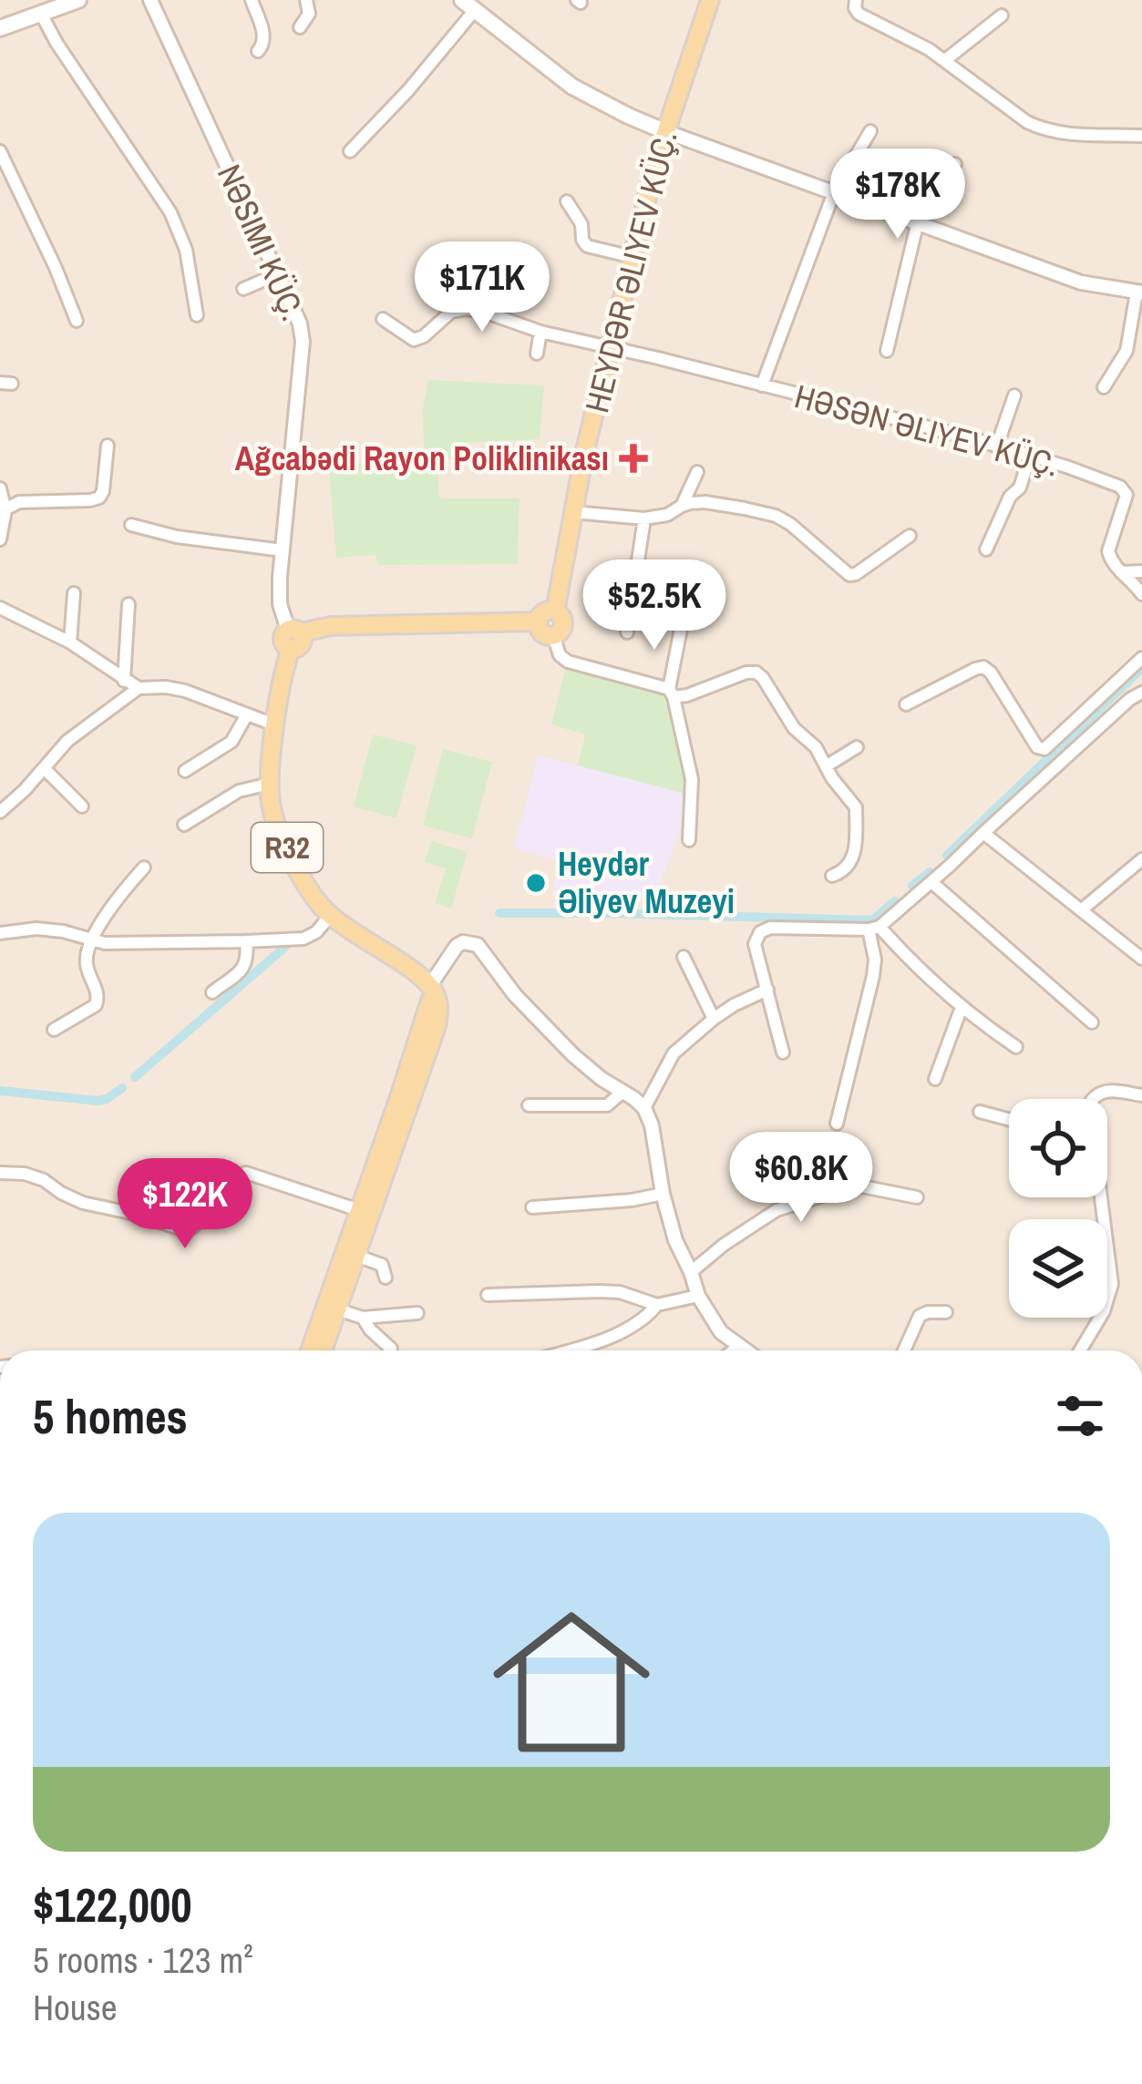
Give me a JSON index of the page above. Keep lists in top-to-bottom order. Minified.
{"streets":{"main road":["HEYDƏR ƏLIYEV KÜÇ.","R32"],"street":["NƏSIMI KÜÇ.","HƏSƏN ƏLIYEV KÜÇ."]},"crossings":[["NƏSIMI KÜÇ.","R32"],["HEYDƏR ƏLIYEV KÜÇ.","HƏSƏN ƏLIYEV KÜÇ."]],"places":{"health":["Ağcabədi Rayon Poliklinikası"],"other":["Heydər Əliyev Muzeyi"]},"page":{"price":["$178K","$171K","$52.5K","$60.8K","$122K"],"heading":"5 homes","list":[{"name":"$122,000","note":"5 rooms · 123 m² · House"}]}}
